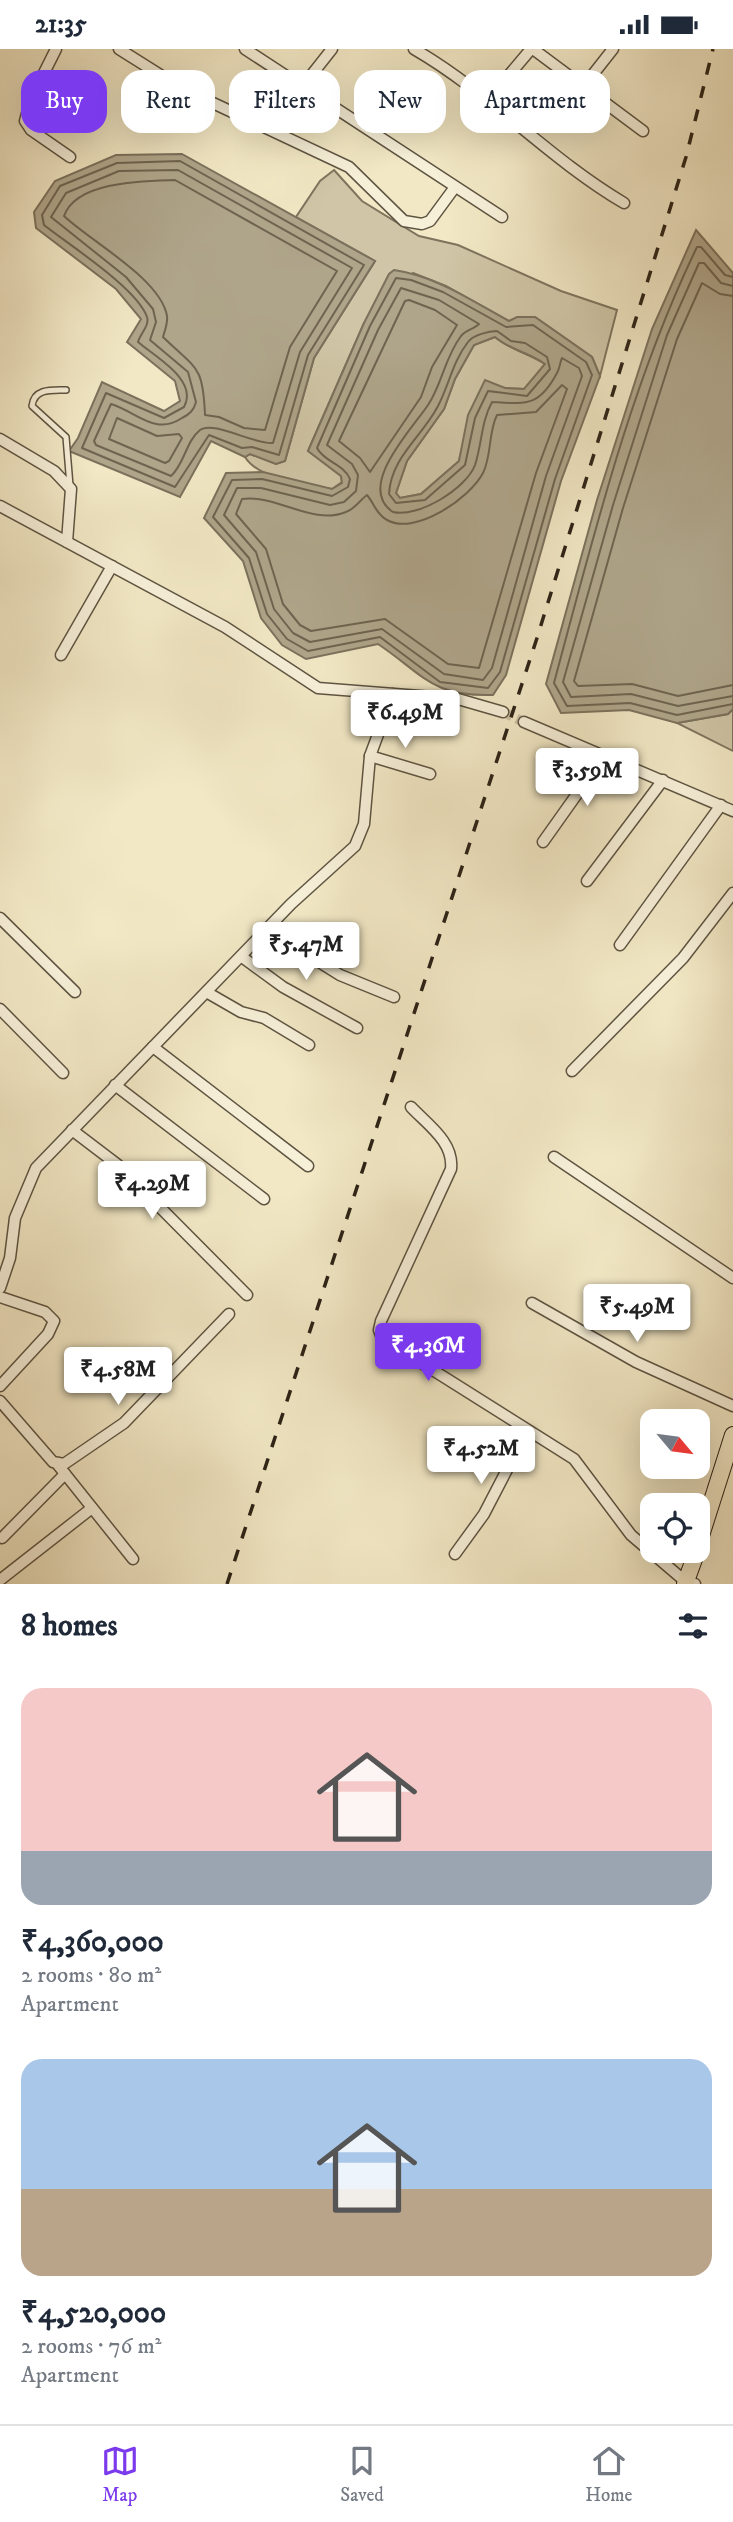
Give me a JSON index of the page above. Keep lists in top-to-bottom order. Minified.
{"north":"bottom right","page":{"status":"21:35","chip":["Buy","Rent","Filters","New","Apartment"],"price":["₹6.49M","₹3.59M","₹5.47M","₹4.29M","₹5.49M","₹4.36M","₹4.58M","₹4.52M"],"heading":"8 homes","list":[{"name":"₹4,360,000","note":"2 rooms · 80 m² · Apartment"},{"name":"₹4,520,000","note":"2 rooms · 76 m² · Apartment"}],"tabs":["Map","Saved","Home"]}}
